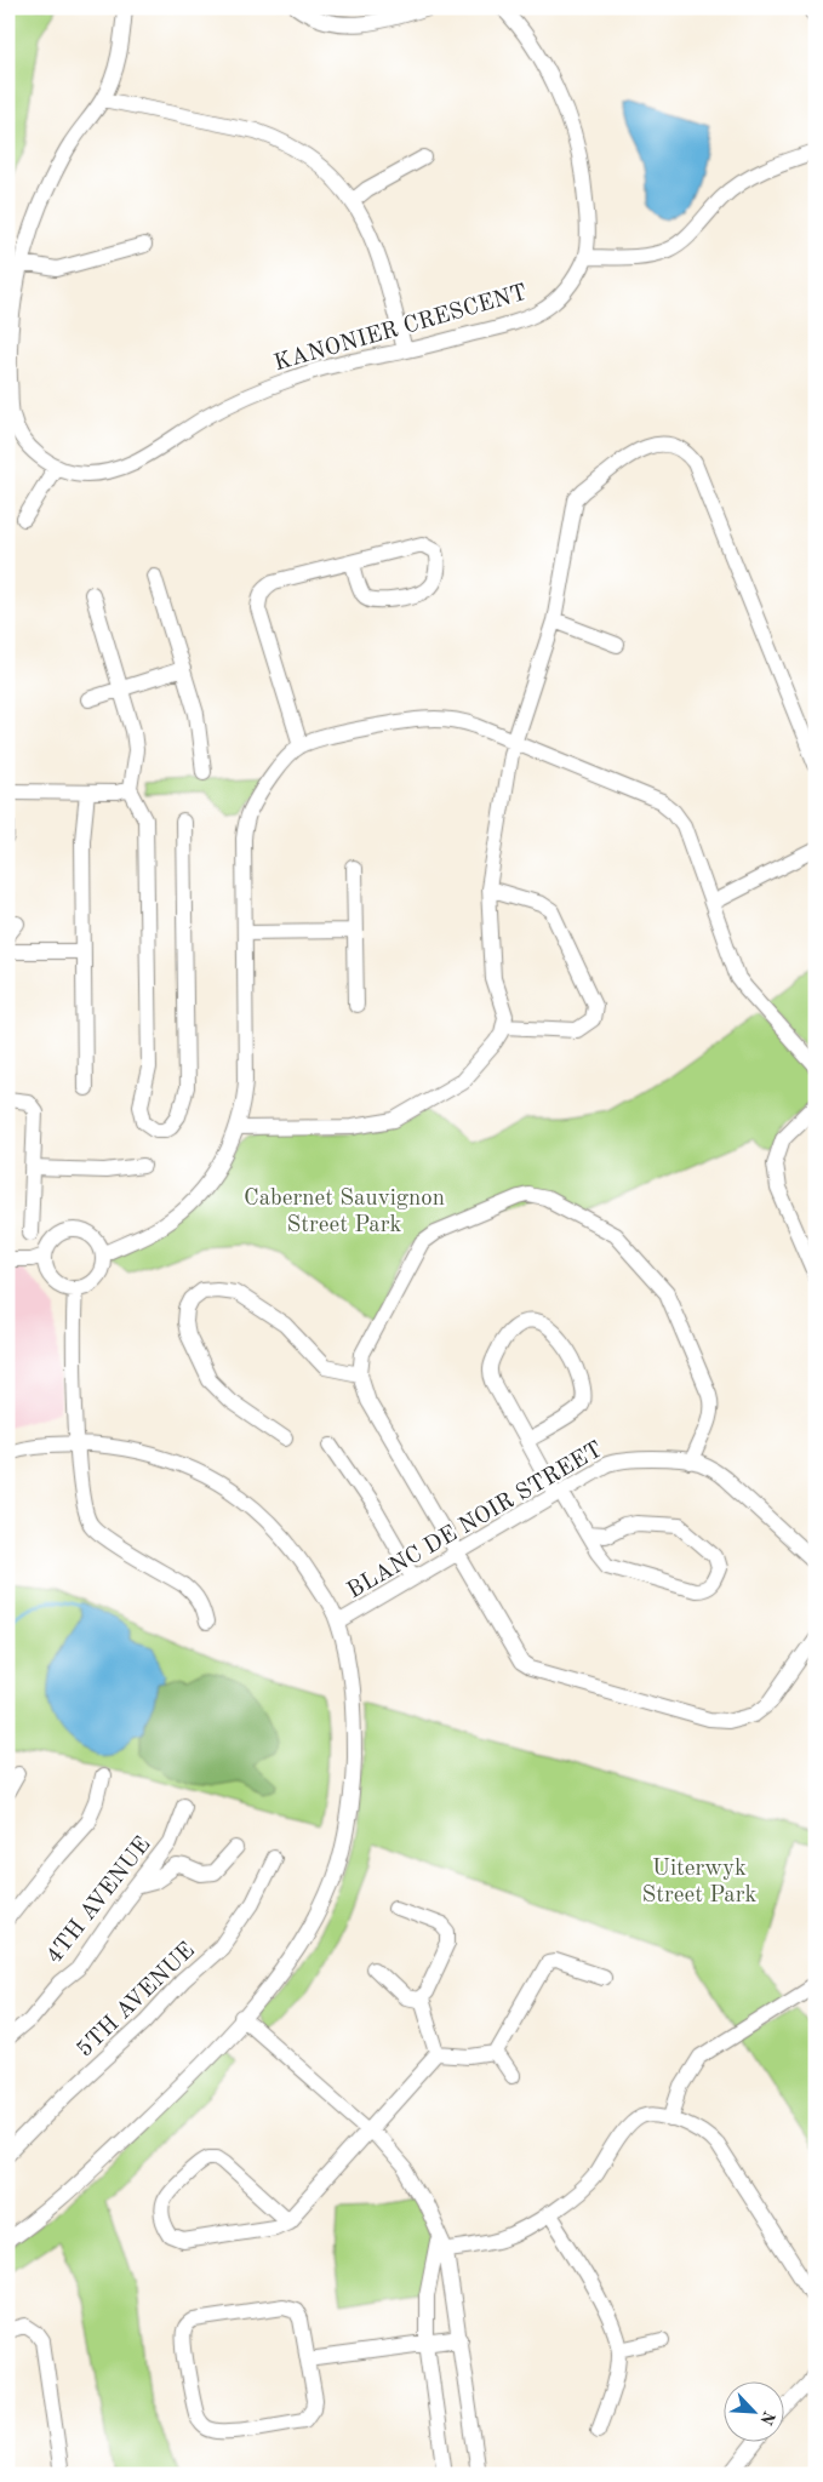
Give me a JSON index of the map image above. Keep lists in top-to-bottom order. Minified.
{"streets":{"street":["KANONIER CRESCENT","BLANC DE NOIR STREET","4TH AVENUE","5TH AVENUE"]},"parks":["Cabernet Sauvignon Street Park","Uiterwyk Street Park"],"north":"bottom right"}
